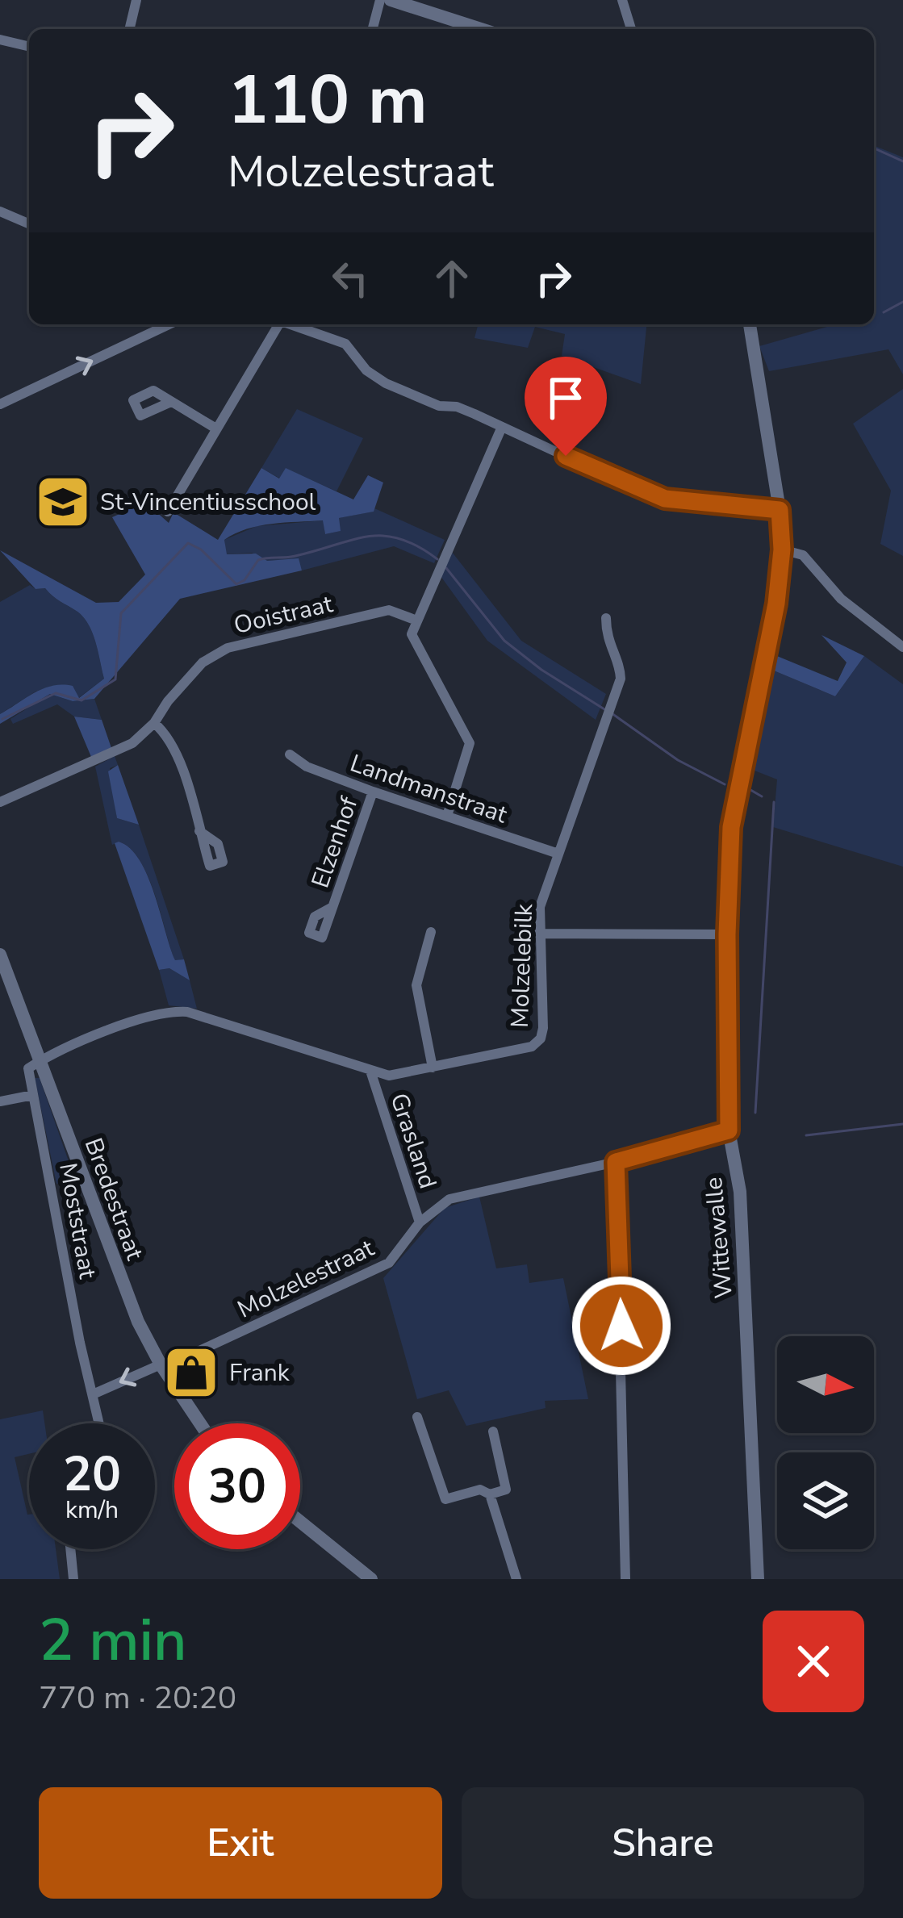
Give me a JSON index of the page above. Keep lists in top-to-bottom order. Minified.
{"streets":{"street":["Ooistraat","Landmanstraat","Elzenhof","Molzelebilk","Grasland","Bredestraat","Moststraat","Wittewalle","Molzelestraat"]},"crossings":[["Landmanstraat","Elzenhof"],["Landmanstraat","Molzelebilk"],["Molzelebilk","Grasland"],["Molzelebilk","Bredestraat"],["Molzelebilk","Moststraat"],["Grasland","Molzelestraat"],["Bredestraat","Moststraat"],["Bredestraat","Molzelestraat"],["Wittewalle","Molzelestraat"]],"places":{"school or university":["St-Vincentiusschool"],"shop":["Frank"]},"north":"right","page":{"turn":["110 m","Molzelestraat"],"speed":"20 km/h","limit":"30","heading":["2 min","770 m · 20:20"],"buttons":["Exit","Share"]}}
